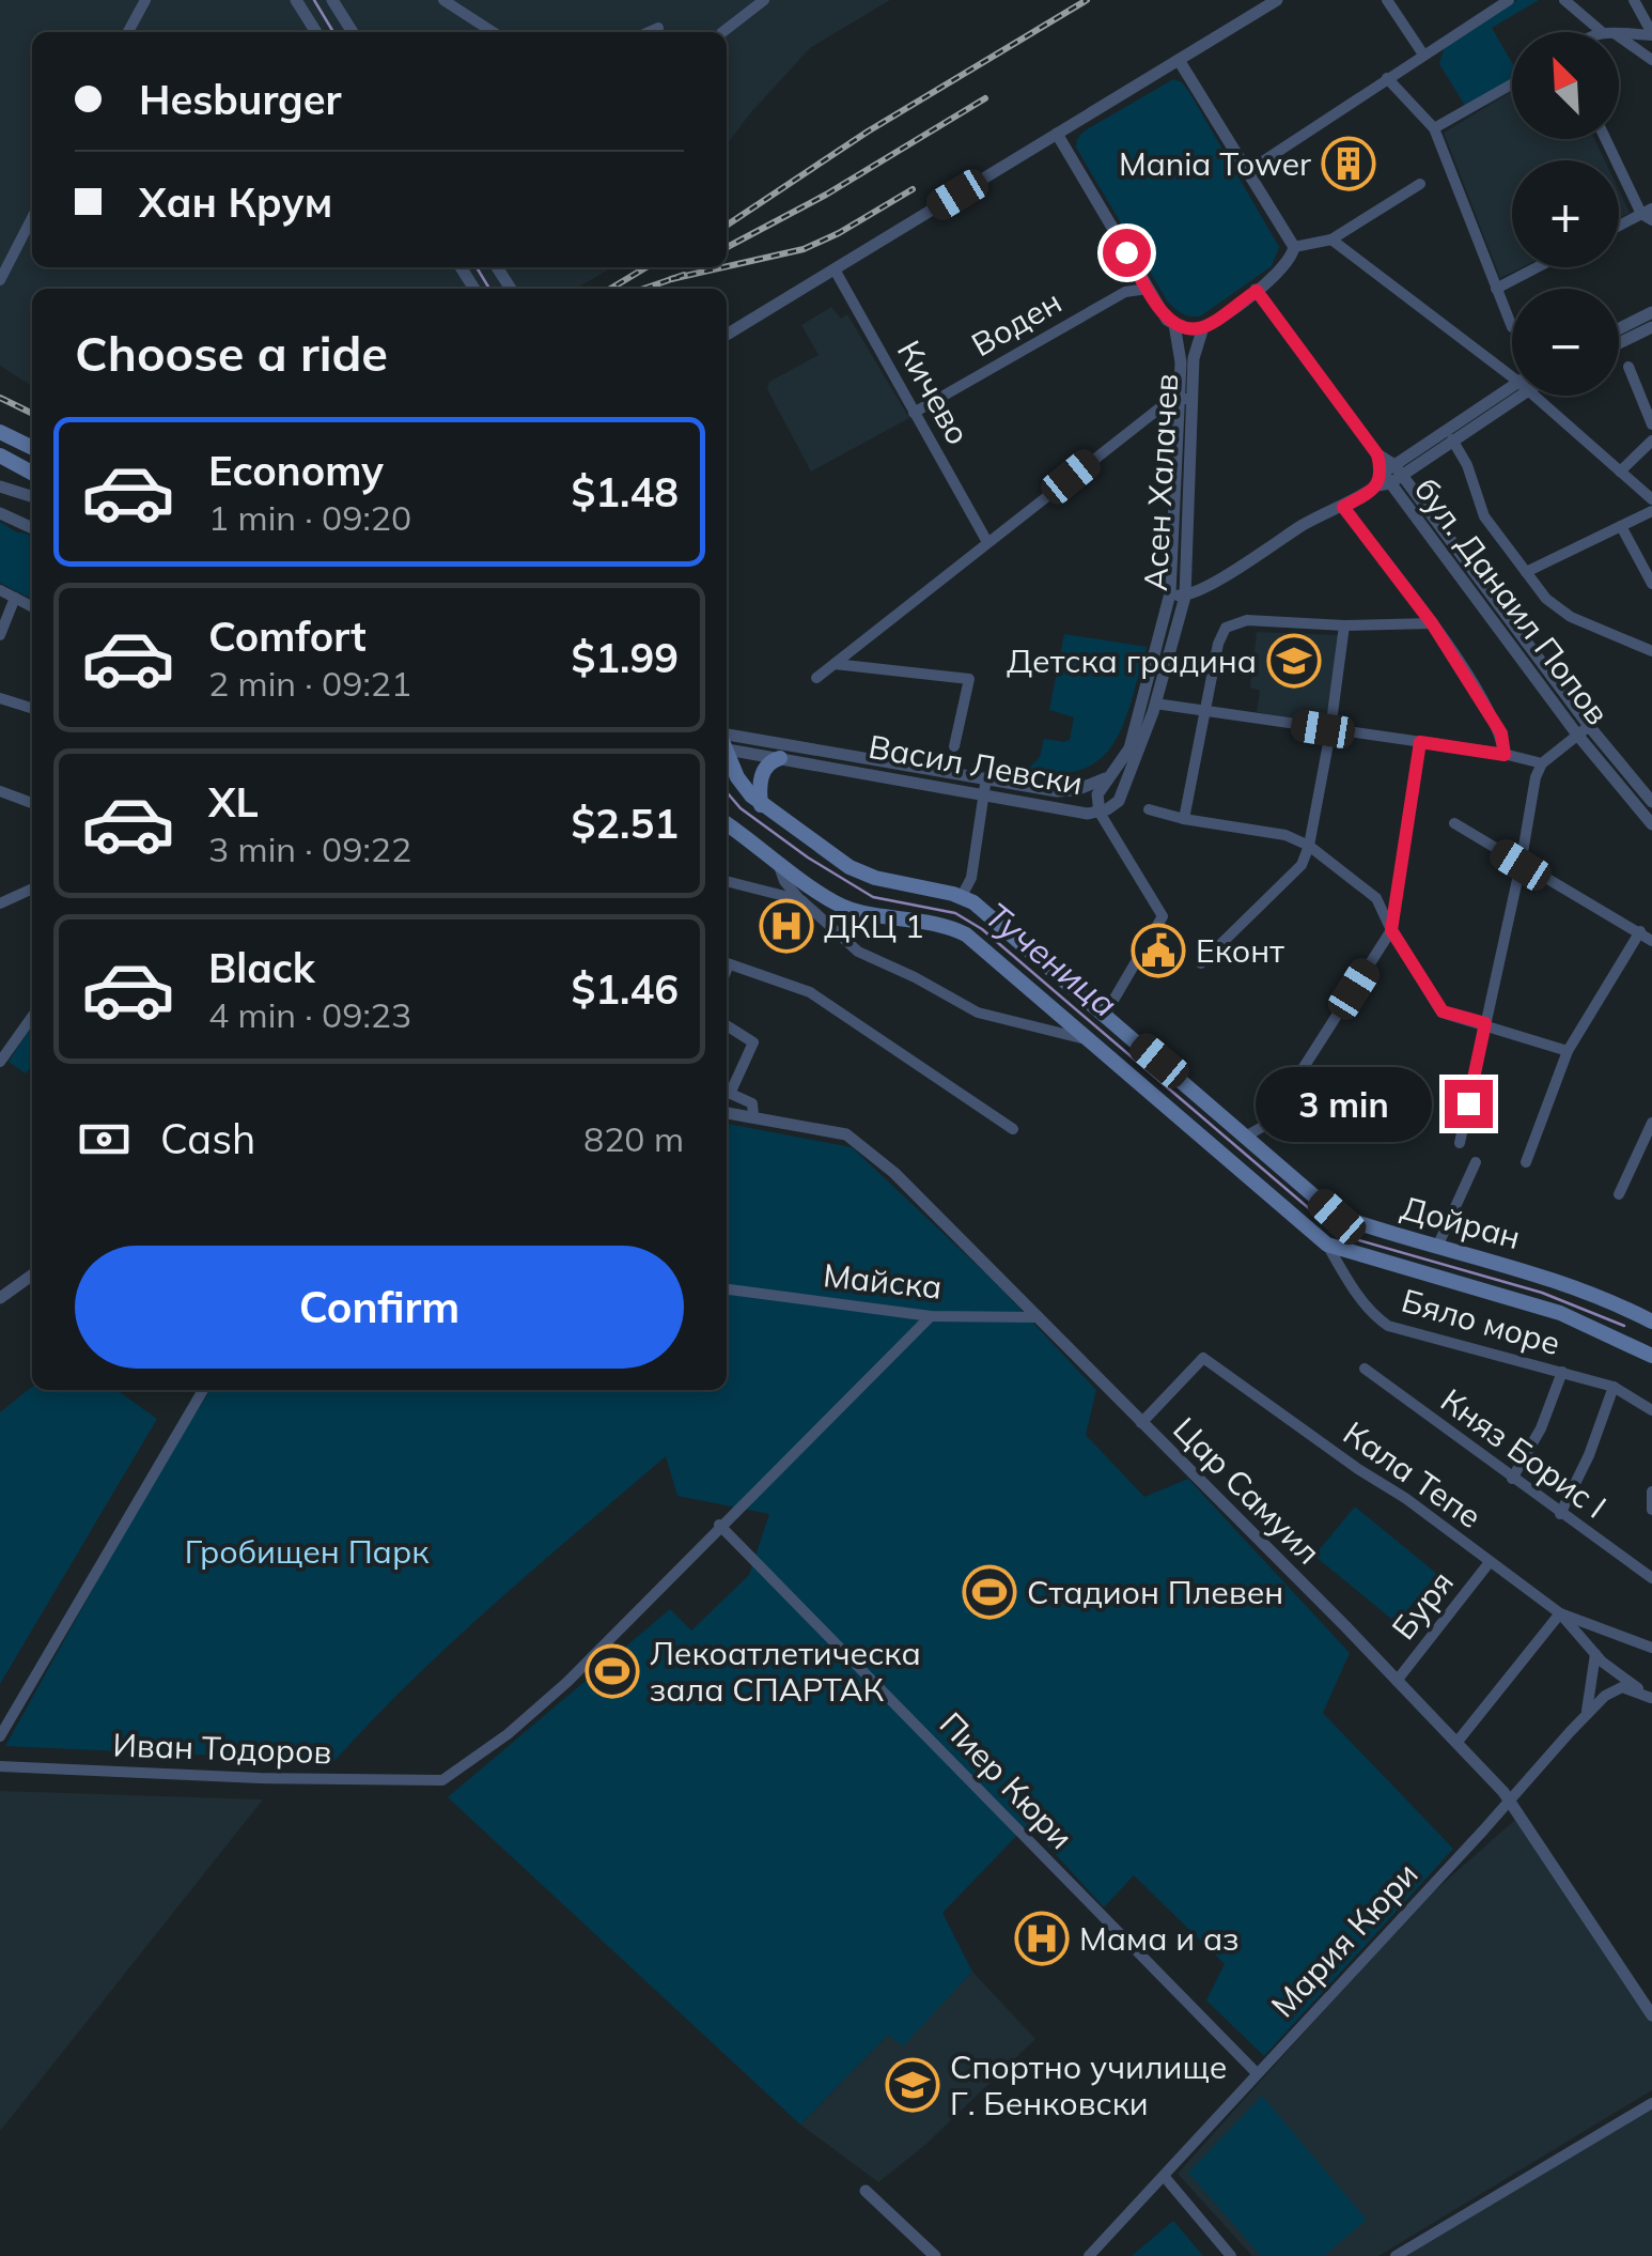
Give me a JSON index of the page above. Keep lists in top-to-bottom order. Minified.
{"streets":{"main road":["Дойран"],"street":["Воден","Кичево","Асен Халачев","бул. Данаил Попов","Васил Левски","Майска","Бяло море","Княз Борис I","Кала Тепе","Цар Самуил","Буря","Иван Тодоров","Пиер Кюри","Мария Кюри"]},"crossings":[["Воден","Кичево"],["Асен Халачев","Васил Левски"],["Васил Левски","Дойран"],["Дойран","Бяло море"],["Майска","Цар Самуил"],["Кала Тепе","Цар Самуил"],["Кала Тепе","Буря"],["Кала Тепе","Мария Кюри"],["Цар Самуил","Буря"],["Цар Самуил","Мария Кюри"],["Иван Тодоров","Пиер Кюри"],["Пиер Кюри","Мария Кюри"]],"water":["Тученица"],"parks":["Гробищен Парк"],"places":{"building":["Mania Tower"],"school or university":["Детска градина","Спортно училище Г. Бенковски"],"hospital":["ДКЦ 1","Мама и аз"],"public building":["Еконт"],"sports":["Стадион Плевен","Лекоатлетическа зала СПАРТАК"]},"north":"top left","page":{"map_buttons":["+","−"],"banner":["Hesburger","Хан Крум"],"heading":"Choose a ride","list":[{"name":"Economy","note":"1 min · 09:20","value":"$1.48"},{"name":"Comfort","note":"2 min · 09:21","value":"$1.99"},{"name":"XL","note":"3 min · 09:22","value":"$2.51"},{"name":"Black","note":"4 min · 09:23","value":"$1.46"}],"bubble":"3 min","pay":["Cash","820 m"],"buttons":"Confirm"}}
